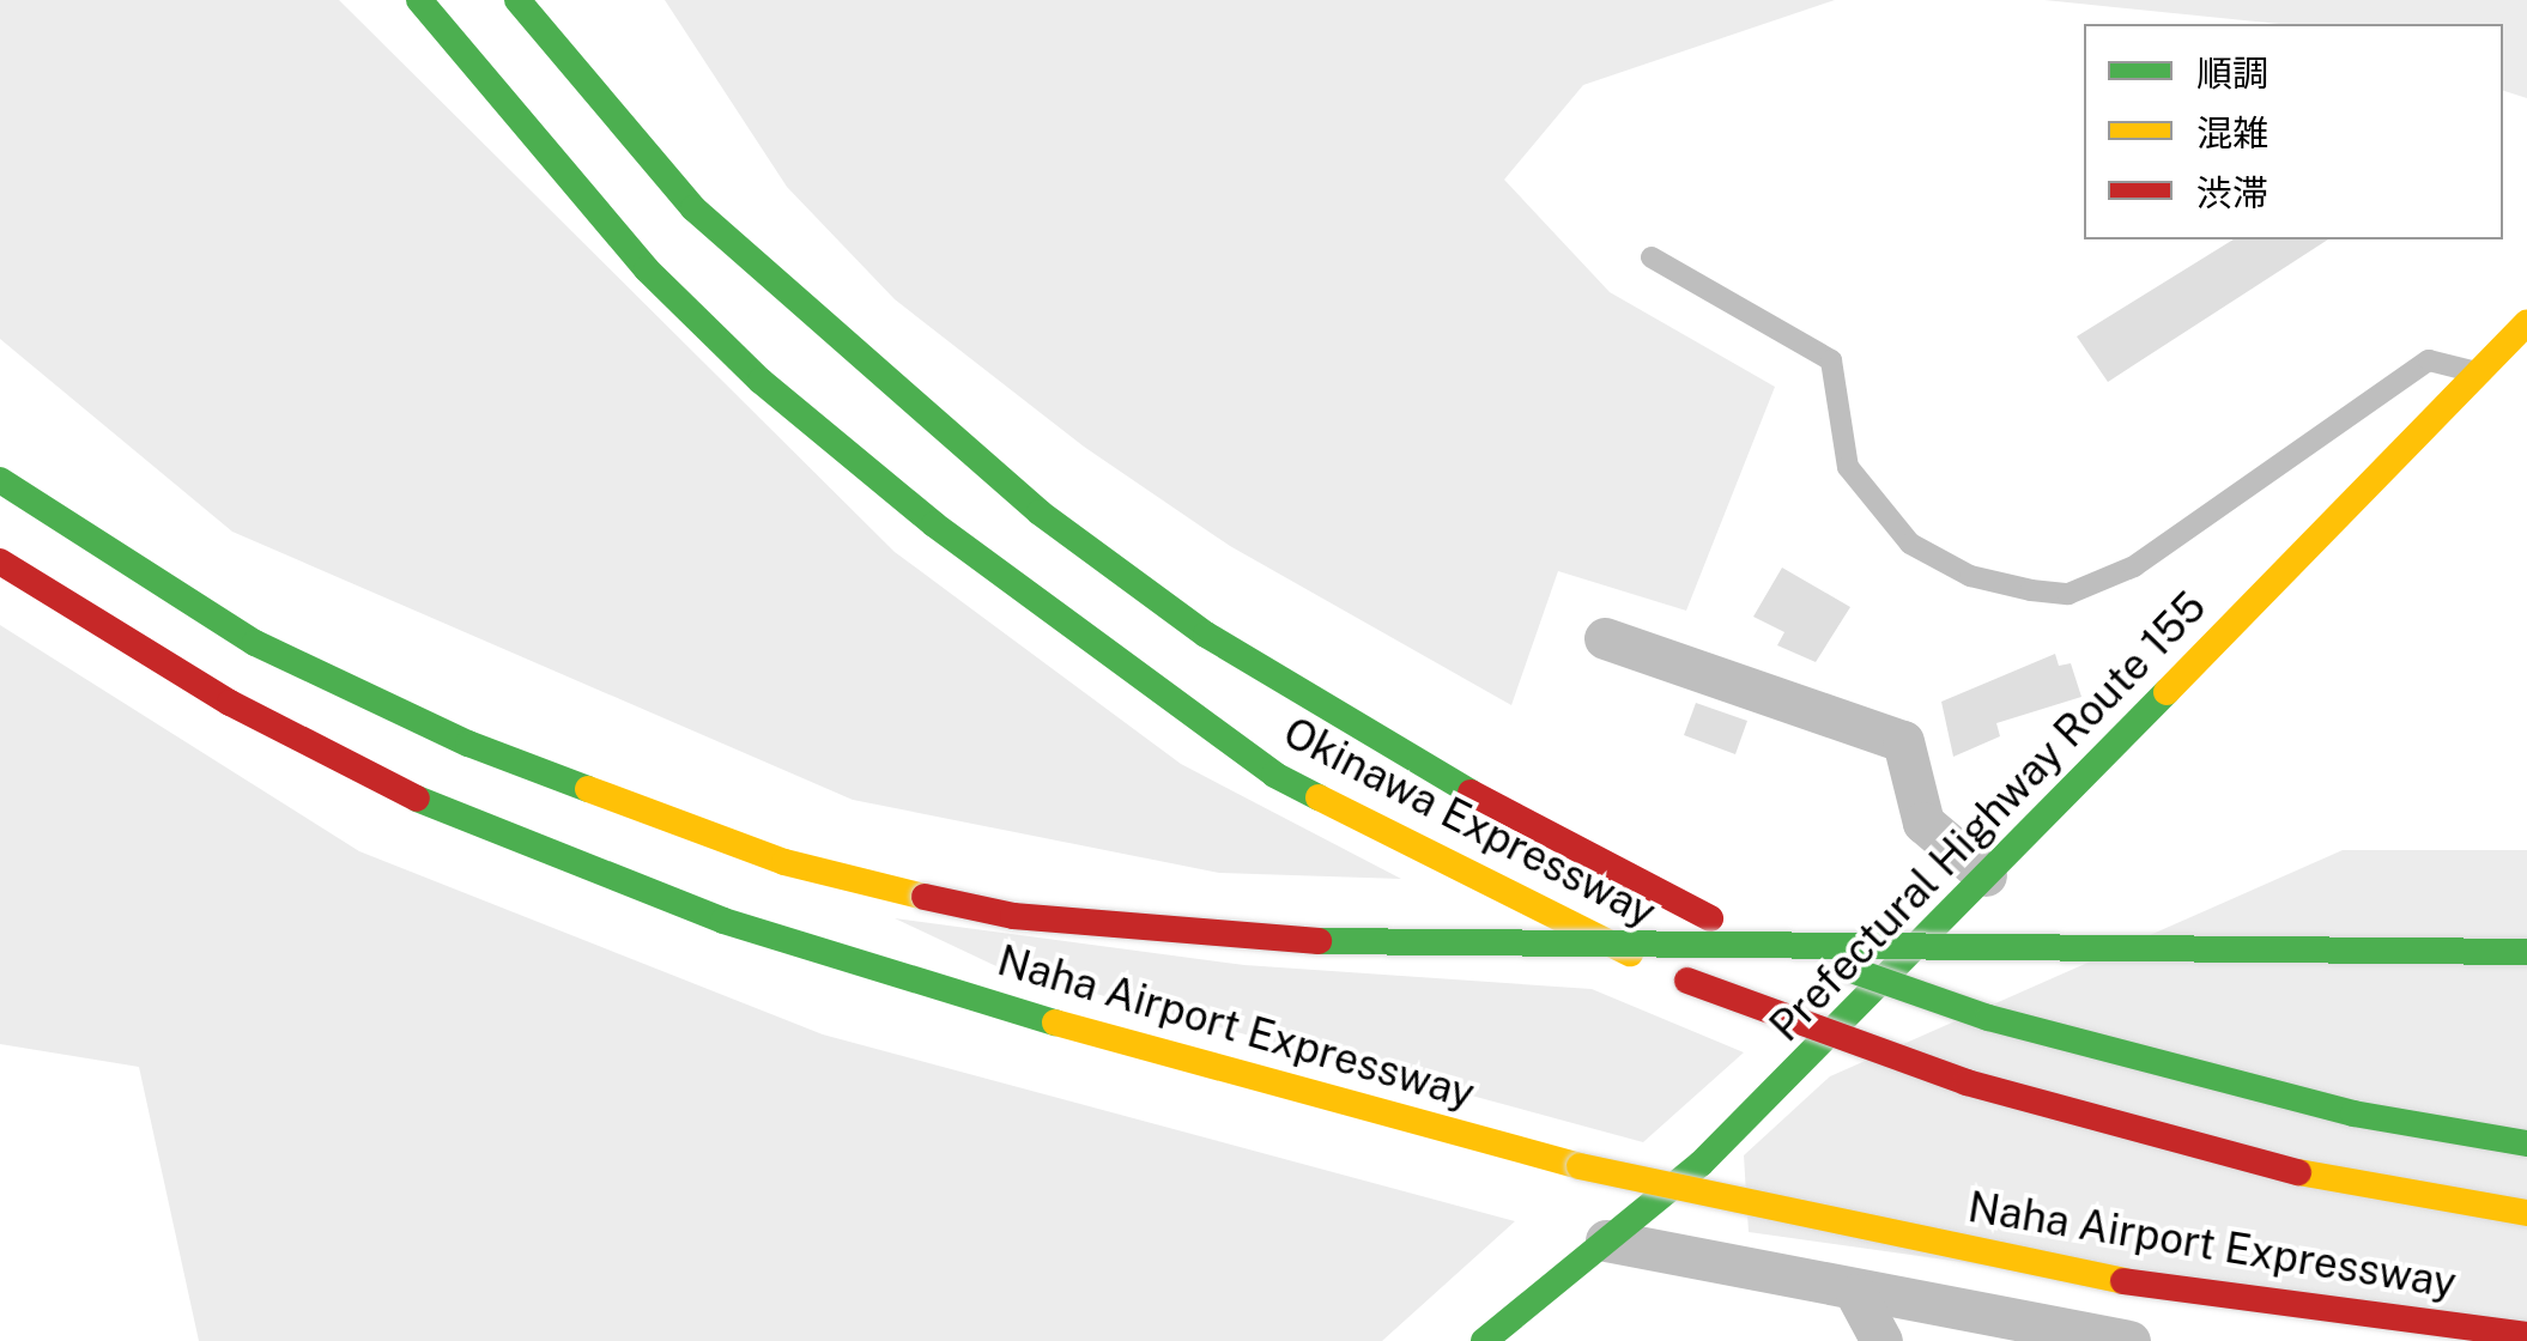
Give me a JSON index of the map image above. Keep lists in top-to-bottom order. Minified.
{"streets":{"main road":["Prefectural Highway Route 155","Okinawa Expressway","Naha Airport Expressway"]},"legend":["順調","混雑","渋滞"]}
